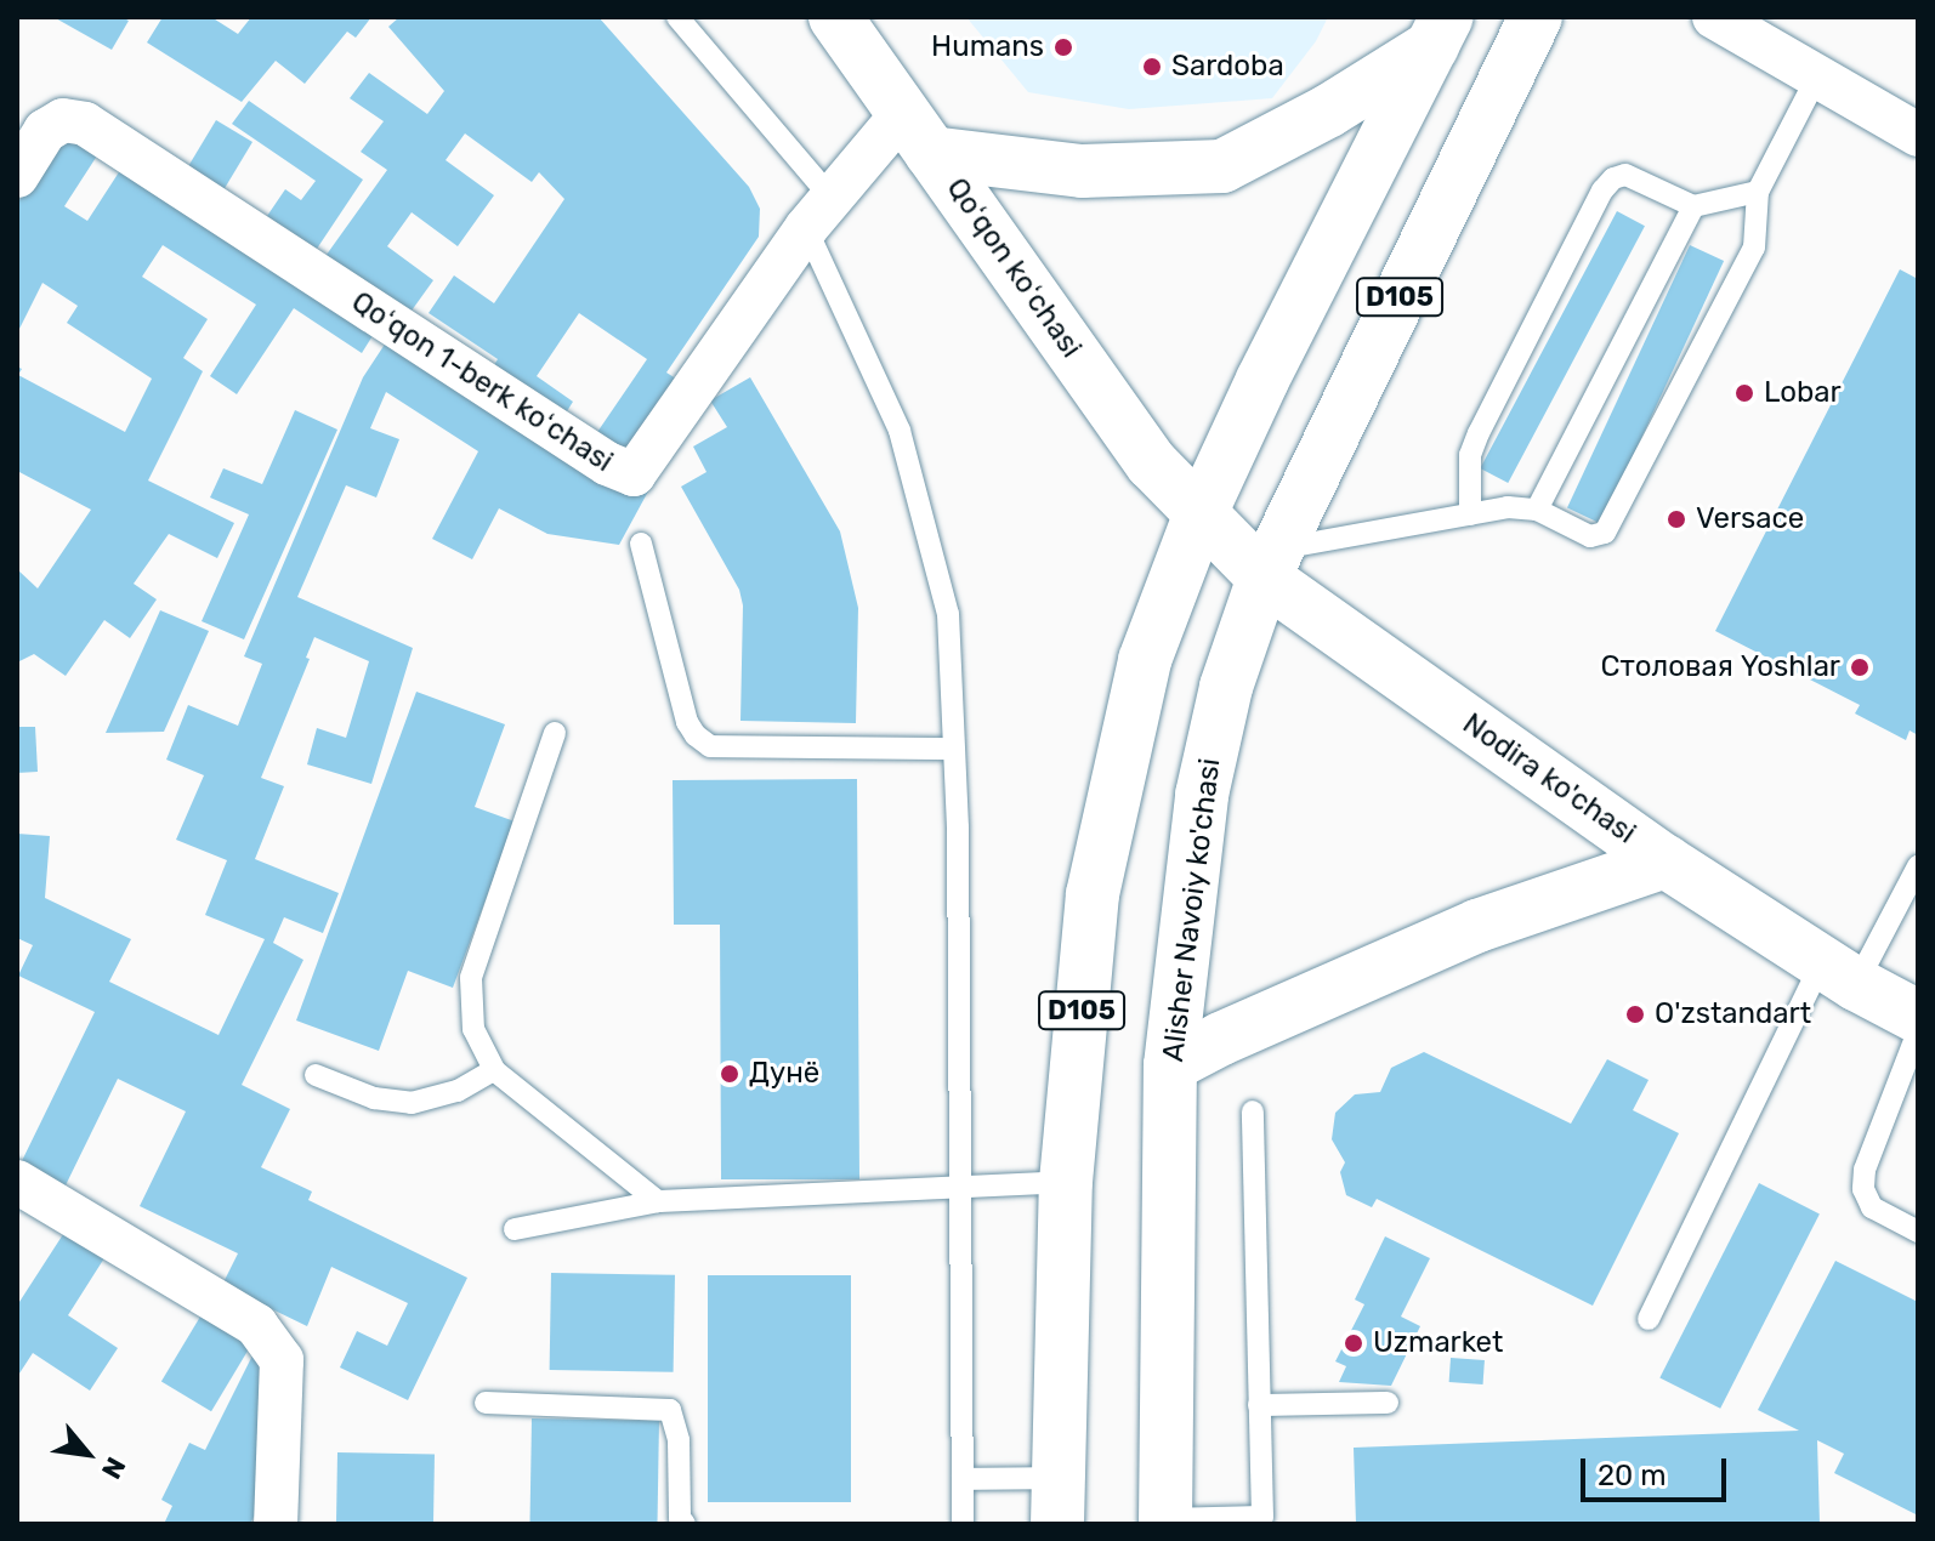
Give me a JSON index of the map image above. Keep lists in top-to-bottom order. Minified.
{"streets":{"main road":["Qoʻqon koʻchasi","D105","Nodira ko'chasi","Alisher Navoiy ko'chasi"],"street":["Qoʻqon 1-berk koʻchasi"]},"crossings":[["Qoʻqon koʻchasi","D105"],["Qoʻqon koʻchasi","Qoʻqon 1-berk koʻchasi"],["Qoʻqon koʻchasi","Nodira ko'chasi"],["D105","Nodira ko'chasi"],["Nodira ko'chasi","Alisher Navoiy ko'chasi"]],"places":["Humans","Sardoba","Lobar","Versace","Столовая Yoshlar","O'zstandart","Дунё","Uzmarket"],"scale_bar":"20 m","north":"bottom right"}
